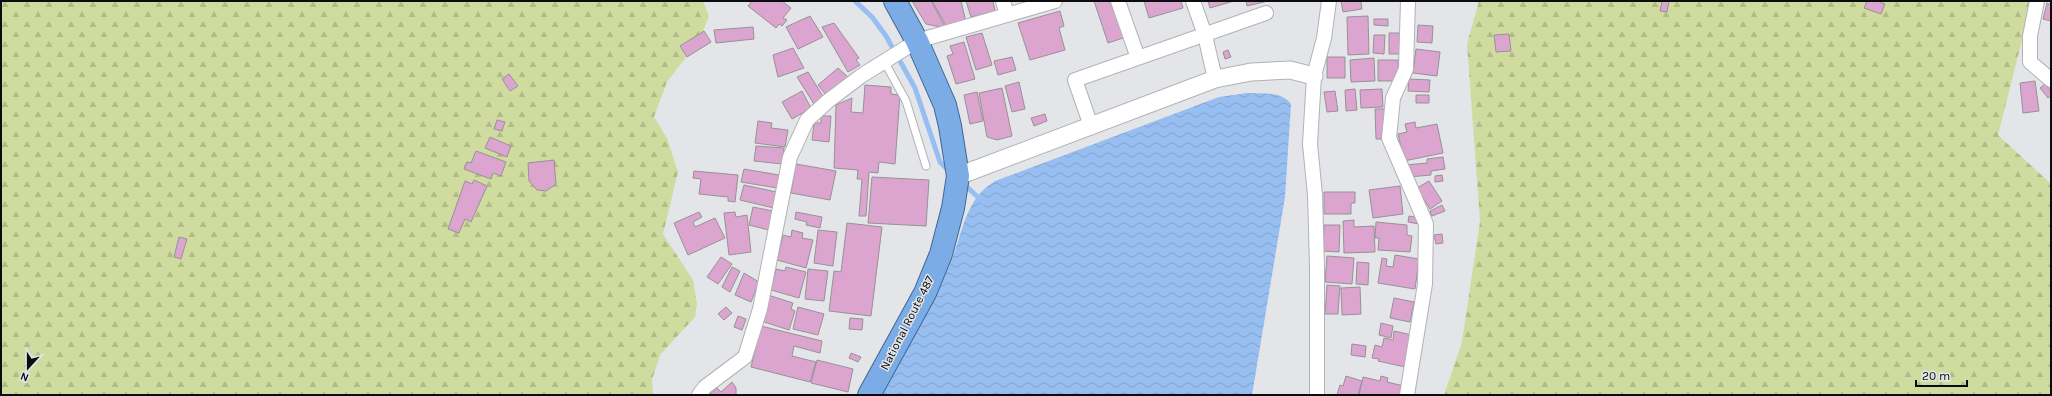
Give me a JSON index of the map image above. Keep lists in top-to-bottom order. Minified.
{"streets":{"highway":["National Route 487"]},"scale_bar":"20 m","north":"bottom"}
